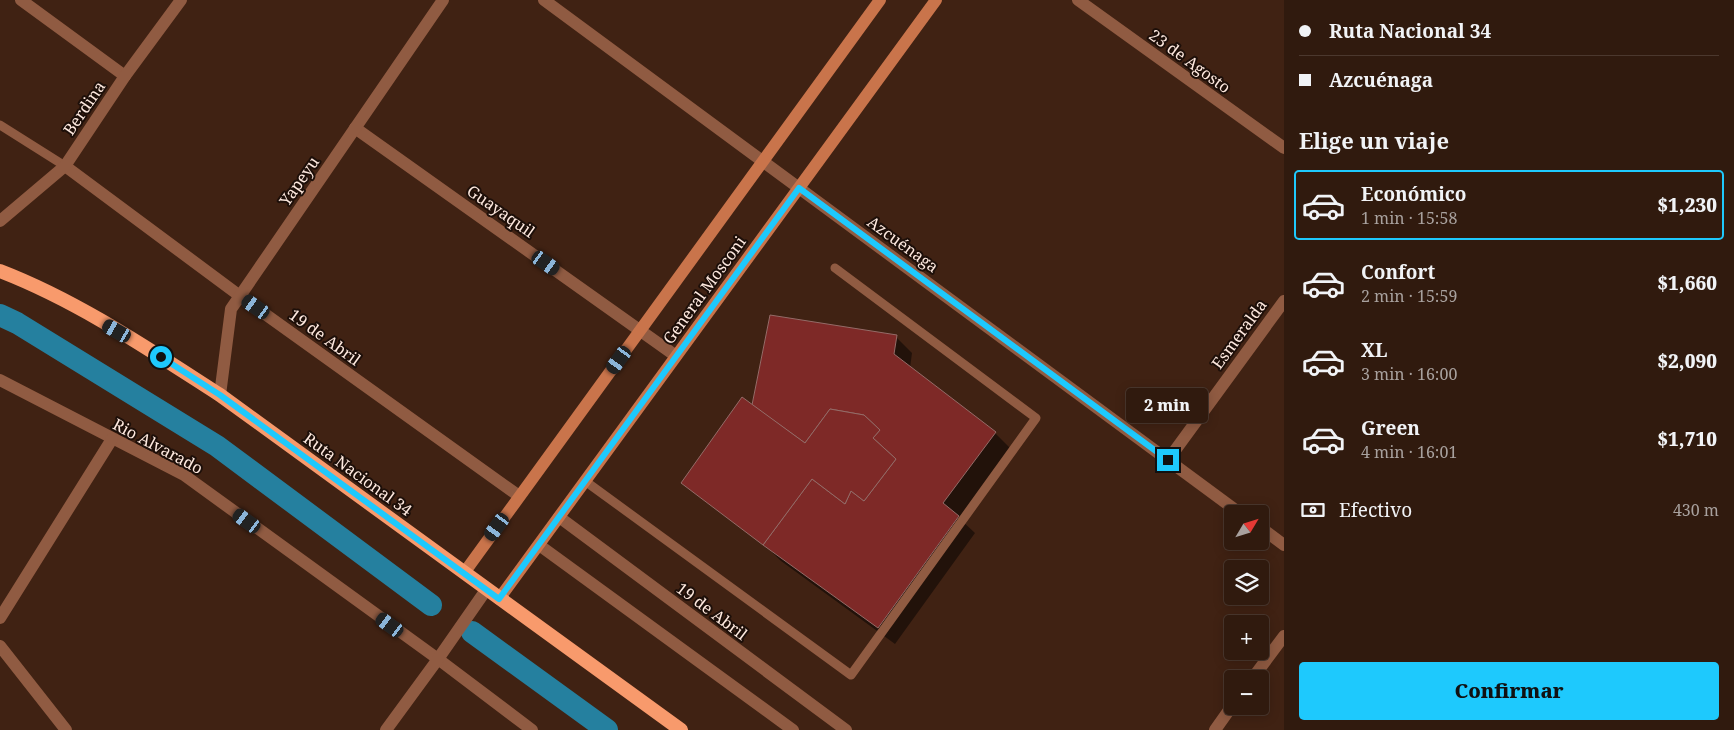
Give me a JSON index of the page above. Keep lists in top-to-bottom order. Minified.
{"streets":{"highway":["Ruta Nacional 34"],"main road":["General Mosconi"],"street":["23 de Agosto","Berdina","Yapeyu","Guayaquil","Azcuénaga","Esmeralda","19 de Abril","Rio Alvarado"]},"crossings":[["Berdina","19 de Abril"],["Yapeyu","Guayaquil"],["Yapeyu","19 de Abril"],["Yapeyu","Ruta Nacional 34"],["Guayaquil","General Mosconi"],["Azcuénaga","General Mosconi"],["Azcuénaga","Esmeralda"],["General Mosconi","19 de Abril"],["General Mosconi","Ruta Nacional 34"]],"north":"top right","page":{"banner":["Ruta Nacional 34","Azcuénaga"],"heading":"Elige un viaje","list":[{"name":"Económico","note":"1 min · 15:58","value":"$1,230"},{"name":"Confort","note":"2 min · 15:59","value":"$1,660"},{"name":"XL","note":"3 min · 16:00","value":"$2,090"},{"name":"Green","note":"4 min · 16:01","value":"$1,710"}],"bubble":"2 min","pay":["Efectivo","430 m"],"map_buttons":["+","−"],"buttons":"Confirmar"}}
